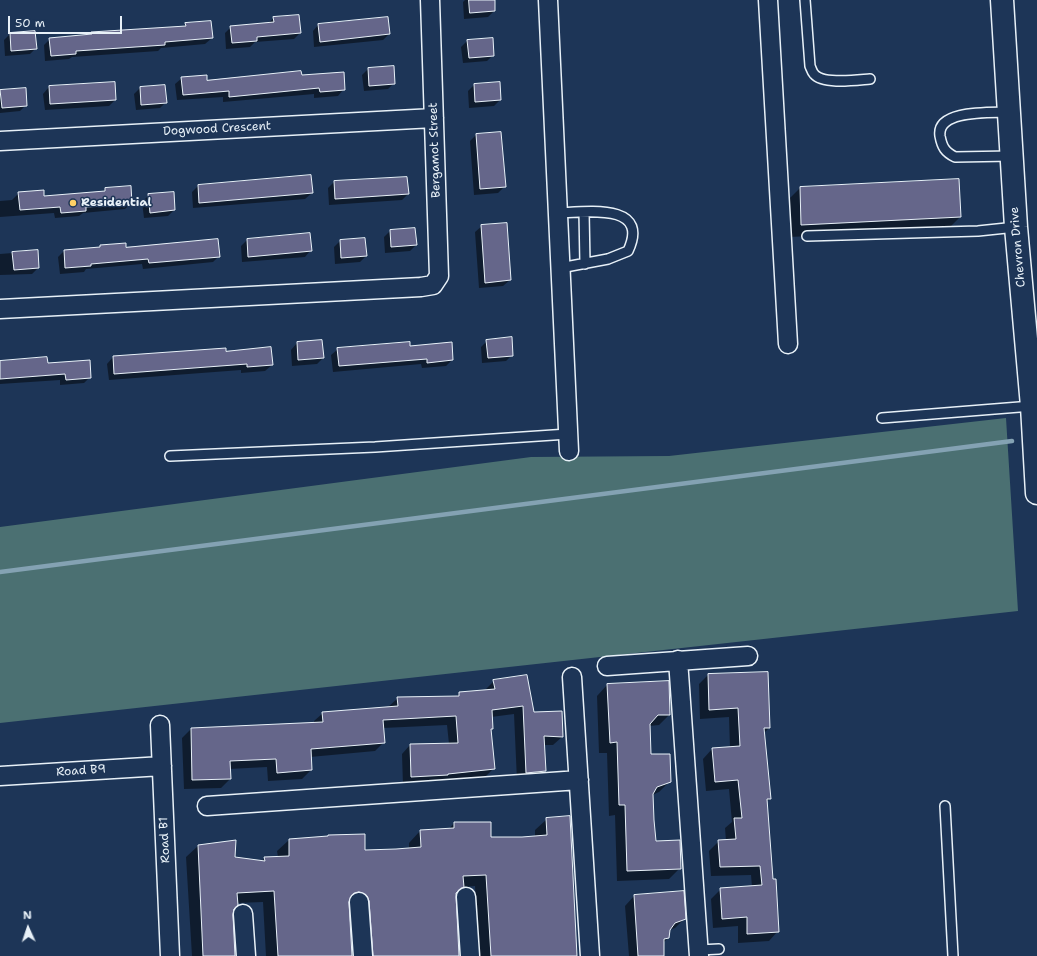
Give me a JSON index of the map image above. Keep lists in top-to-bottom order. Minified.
{"streets":{"main road":["Chevron Drive"],"street":["Dogwood Crescent","Bergamot Street","Road B9","Road B1"]},"crossings":[["Dogwood Crescent","Bergamot Street"],["Road B9","Road B1"]],"places":["Residential"],"scale_bar":"50 m","north":"top"}
